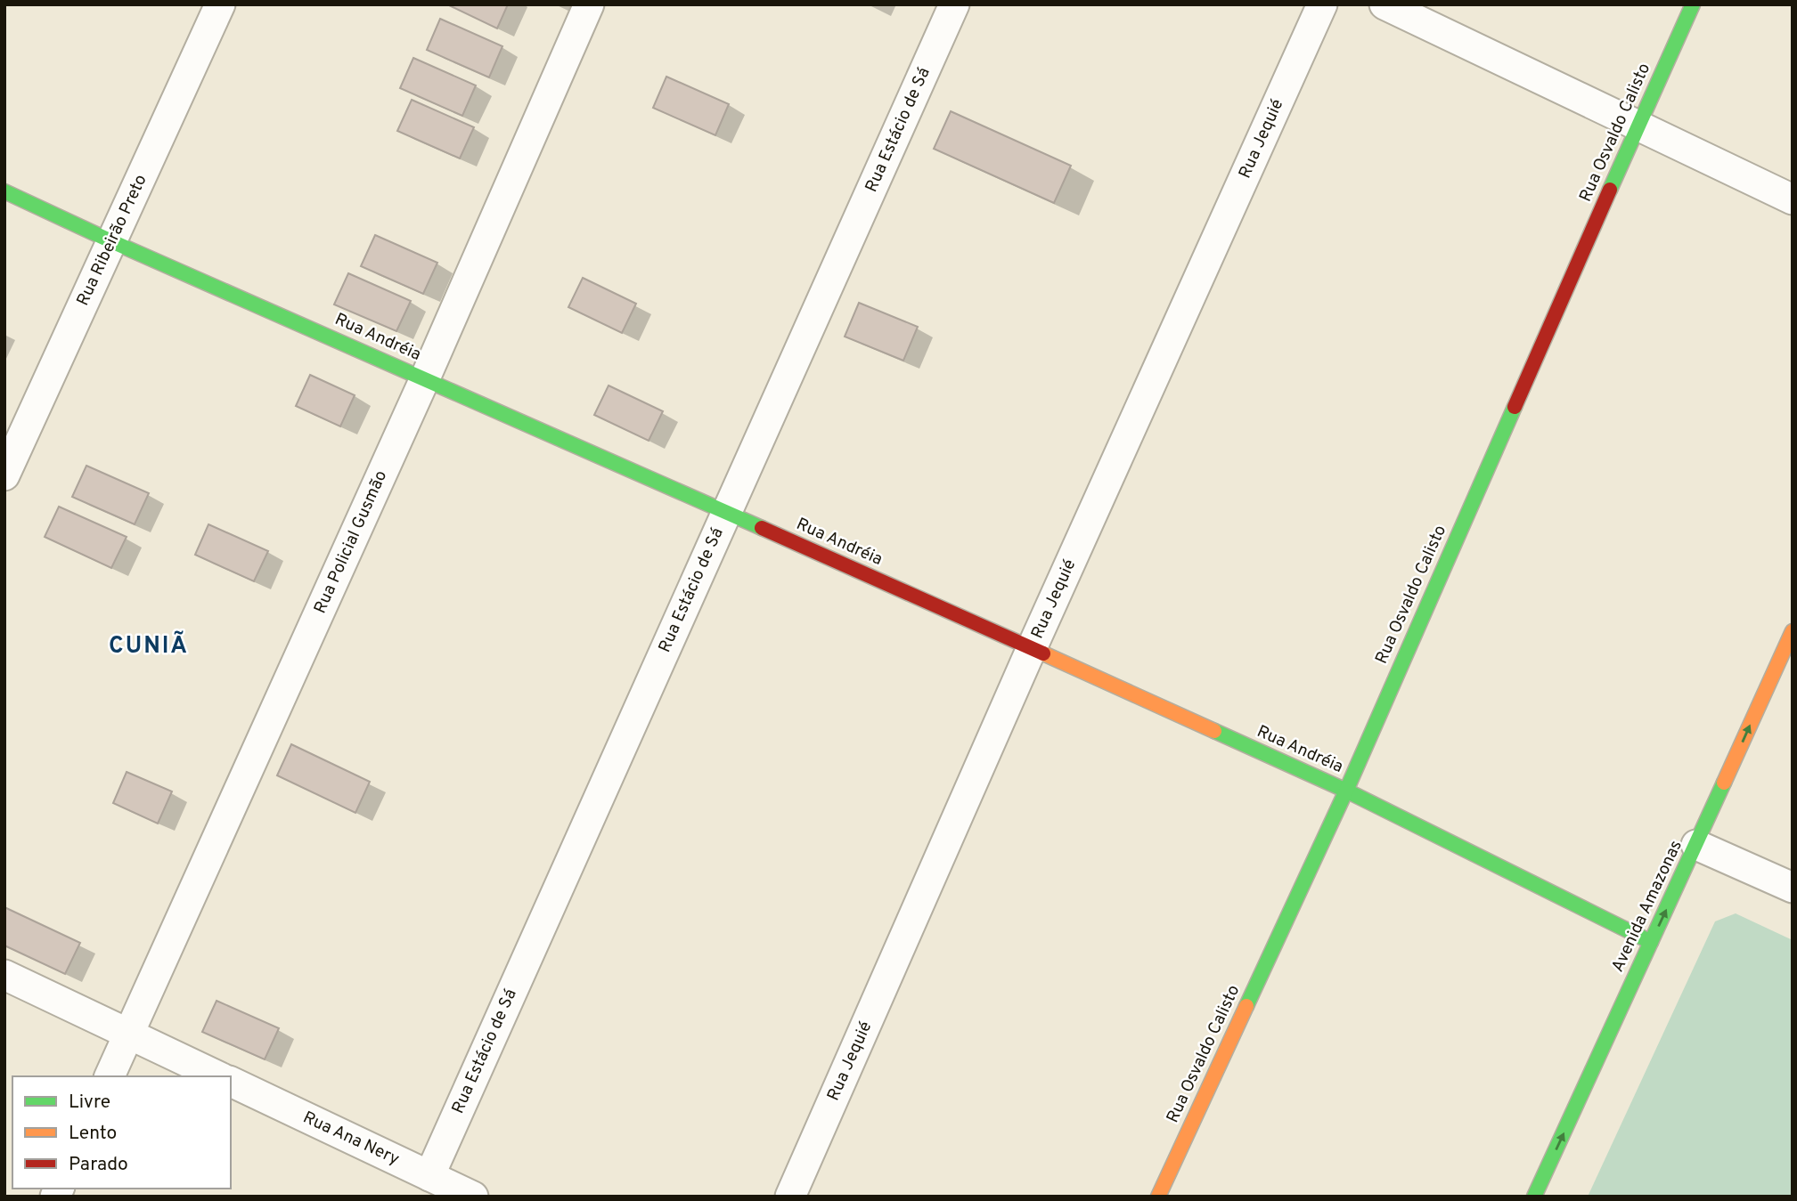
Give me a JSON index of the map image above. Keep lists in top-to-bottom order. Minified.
{"streets":{"street":["Rua Estácio de Sá","Rua Osvaldo Calisto","Rua Jequié","Rua Ribeirão Preto","Rua Andréia","Rua Policial Gusmão","Avenida Amazonas","Rua Ana Nery"]},"crossings":[["Rua Estácio de Sá","Rua Andréia"],["Rua Estácio de Sá","Rua Ana Nery"],["Rua Osvaldo Calisto","Rua Andréia"],["Rua Jequié","Rua Andréia"],["Rua Ribeirão Preto","Rua Andréia"],["Rua Andréia","Rua Policial Gusmão"],["Rua Andréia","Avenida Amazonas"]],"one_way":["Avenida Amazonas"],"districts":["CUNIÃ"],"legend":["Livre","Lento","Parado"]}
